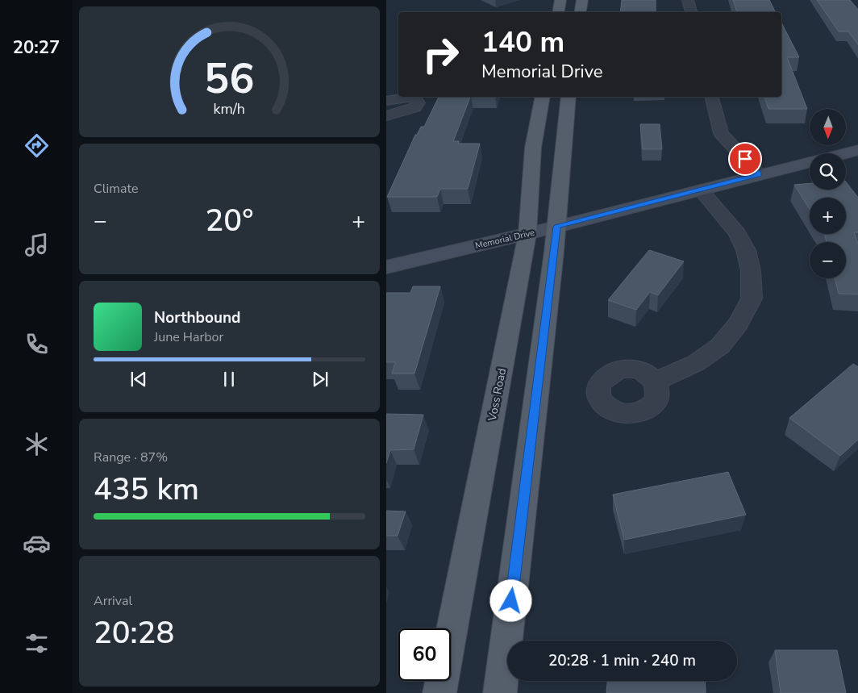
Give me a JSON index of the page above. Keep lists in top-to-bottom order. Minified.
{"streets":{"main road":["Voss Road"],"street":["Memorial Drive"]},"crossings":[["Memorial Drive","Voss Road"]],"north":"bottom","page":{"tabs":"20:27","turn":["140 m","Memorial Drive"],"map_buttons":["+","−"],"tile":["Climate",["Range · 87%","435 km"],["Arrival","20:28"]],"heat":["−","20°","+"],"song":["Northbound","June Harbor"],"limit":"60","trip":"20:28 · 1 min · 240 m","gauge":["56","km/h"]}}
